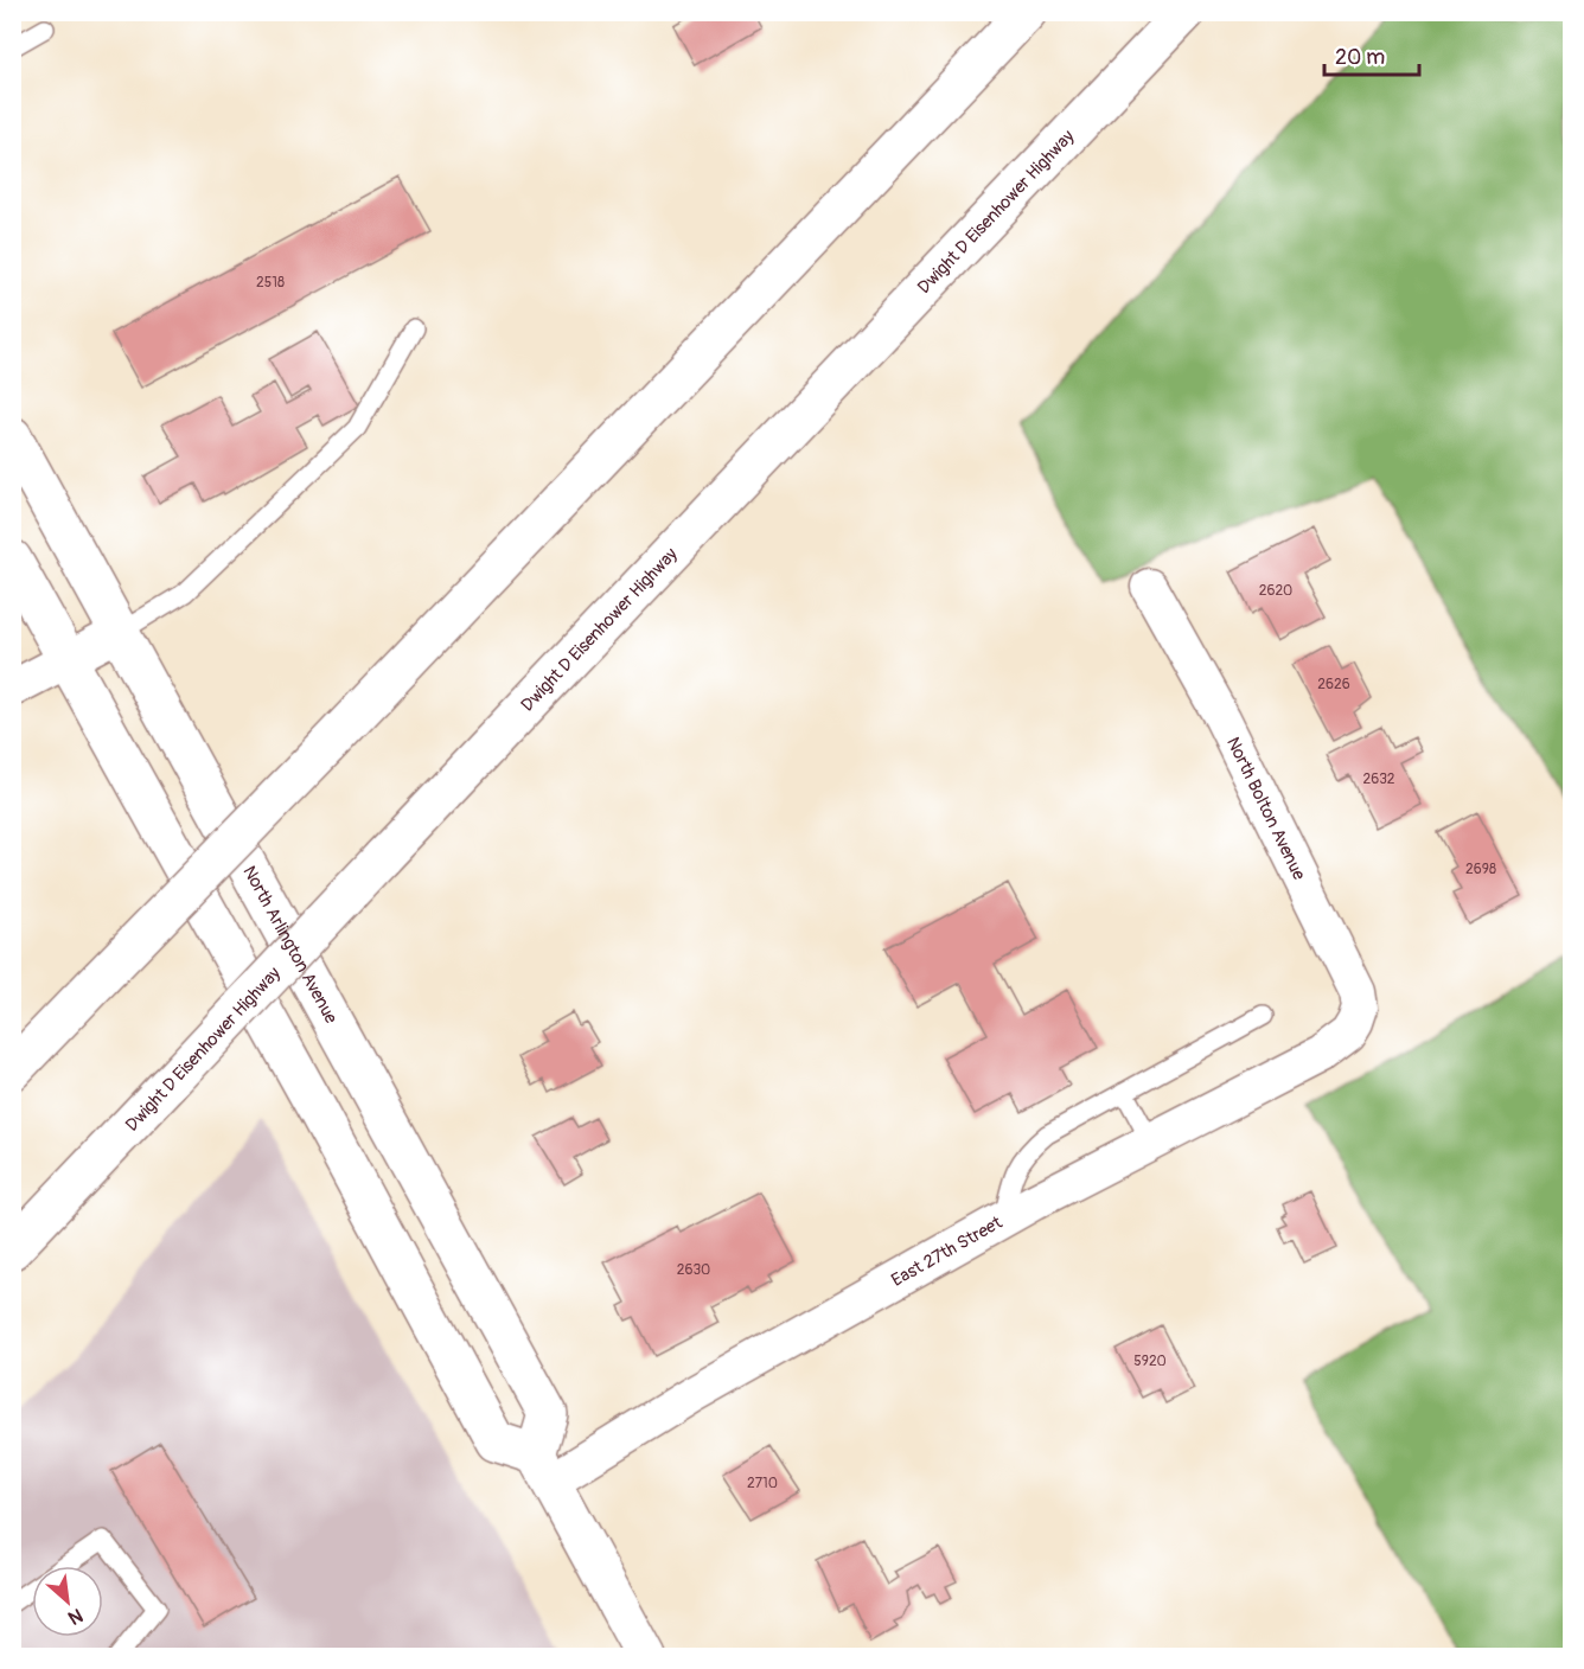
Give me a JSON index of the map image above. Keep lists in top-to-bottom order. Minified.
{"streets":{"main road":["Dwight D Eisenhower Highway","North Arlington Avenue"],"street":["North Bolton Avenue","East 27th Street"]},"crossings":[["North Bolton Avenue","East 27th Street"],["North Arlington Avenue","East 27th Street"]],"house_numbers":["2518","2620","2626","2632","2698","2630","5920","2710"],"scale_bar":"20 m","north":"bottom right"}
